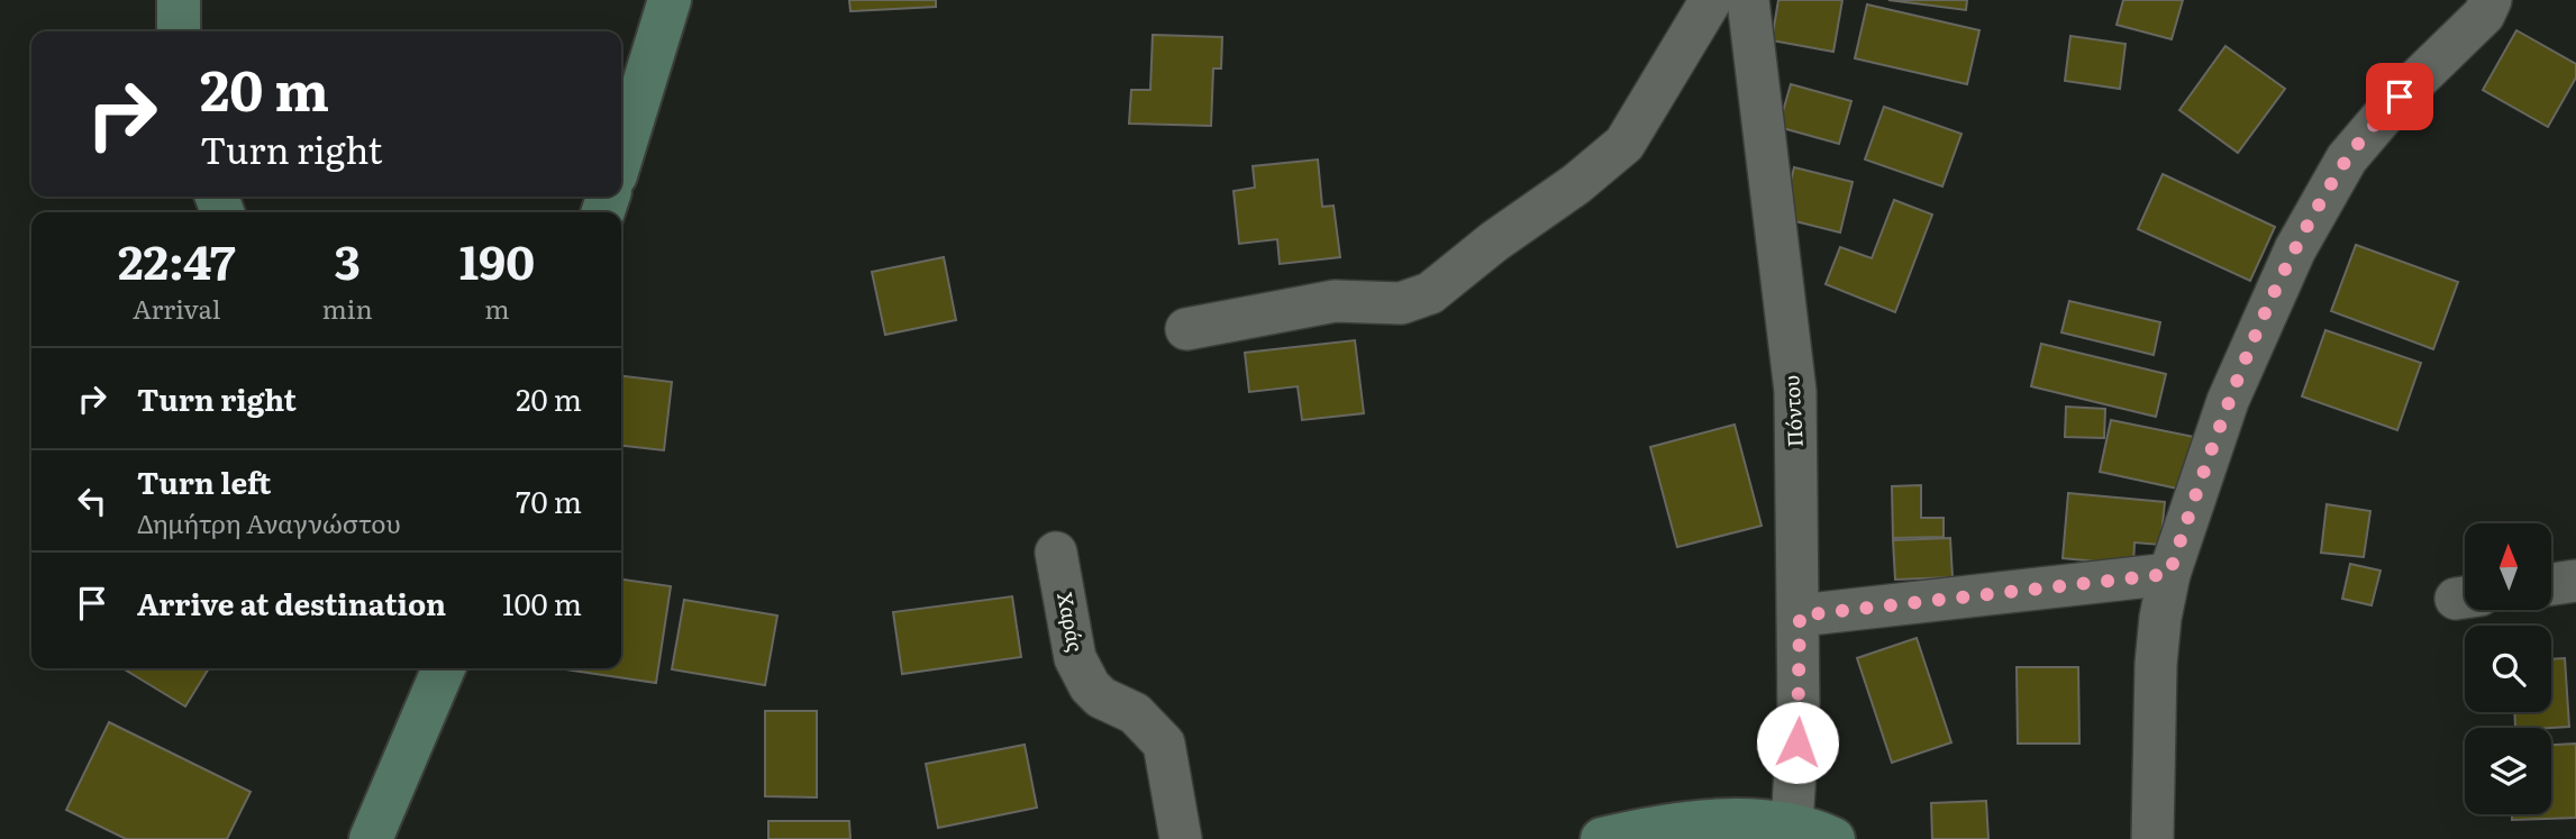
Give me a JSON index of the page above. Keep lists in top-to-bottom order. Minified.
{"streets":{"street":["Πόντου","Χαράς"]},"north":"top","page":{"turn":["20 m","Turn right"],"eta":["22:47","Arrival","3","min","190","m"],"list":[{"name":"Turn right","value":"20 m"},{"name":"Turn left","note":"Δημήτρη Αναγνώστου","value":"70 m"},{"name":"Arrive at destination","value":"100 m"}]}}
